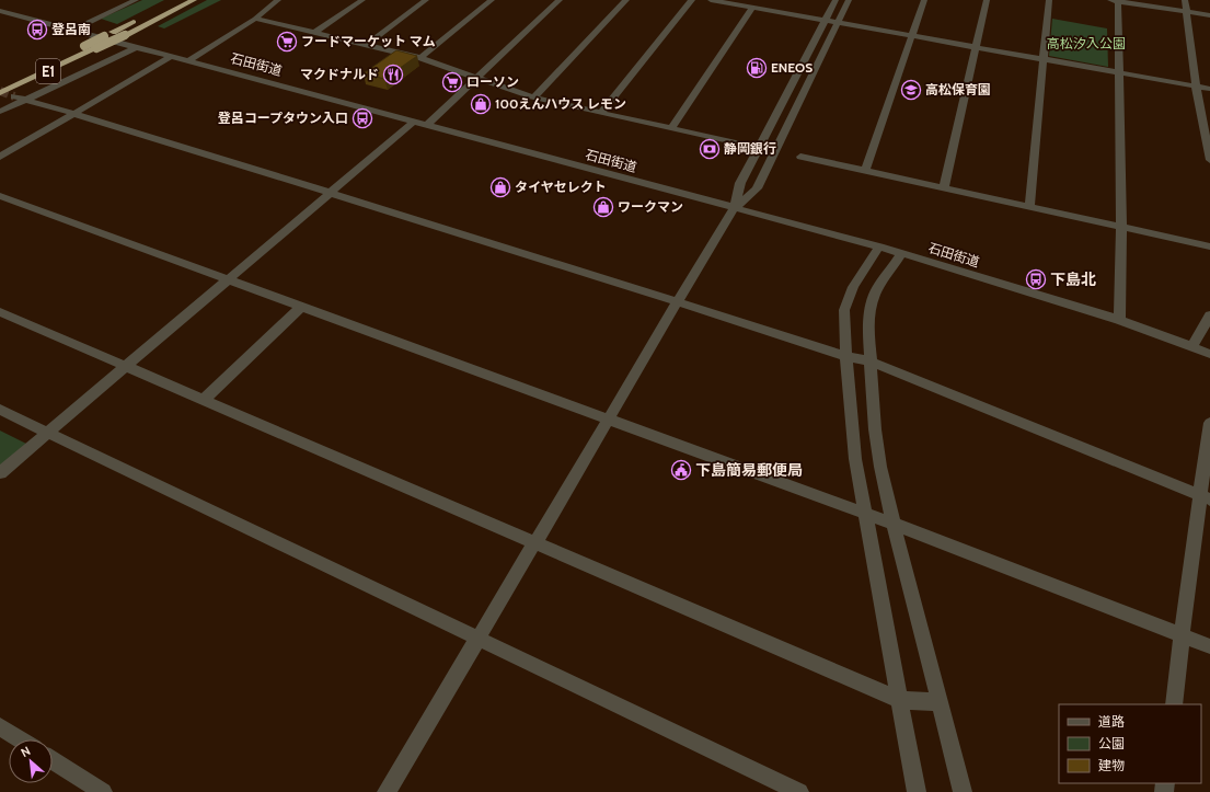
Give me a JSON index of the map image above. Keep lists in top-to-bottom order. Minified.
{"streets":{"highway":["E1"],"street":["石田街道"]},"parks":["高松汐入公園"],"places":{"bus stop":["登呂南","登呂コープタウン入口","下島北"],"supermarket":["フードマーケット マム","ローソン"],"fuel station":["ENEOS"],"restaurant":["マクドナルド"],"school or university":["高松保育園"],"shop":["100えんハウス レモン","タイヤセレクト","ワークマン"],"bank":["静岡銀行"],"public building":["下島簡易郵便局"]},"legend":["道路","公園","建物"],"north":"top left"}
